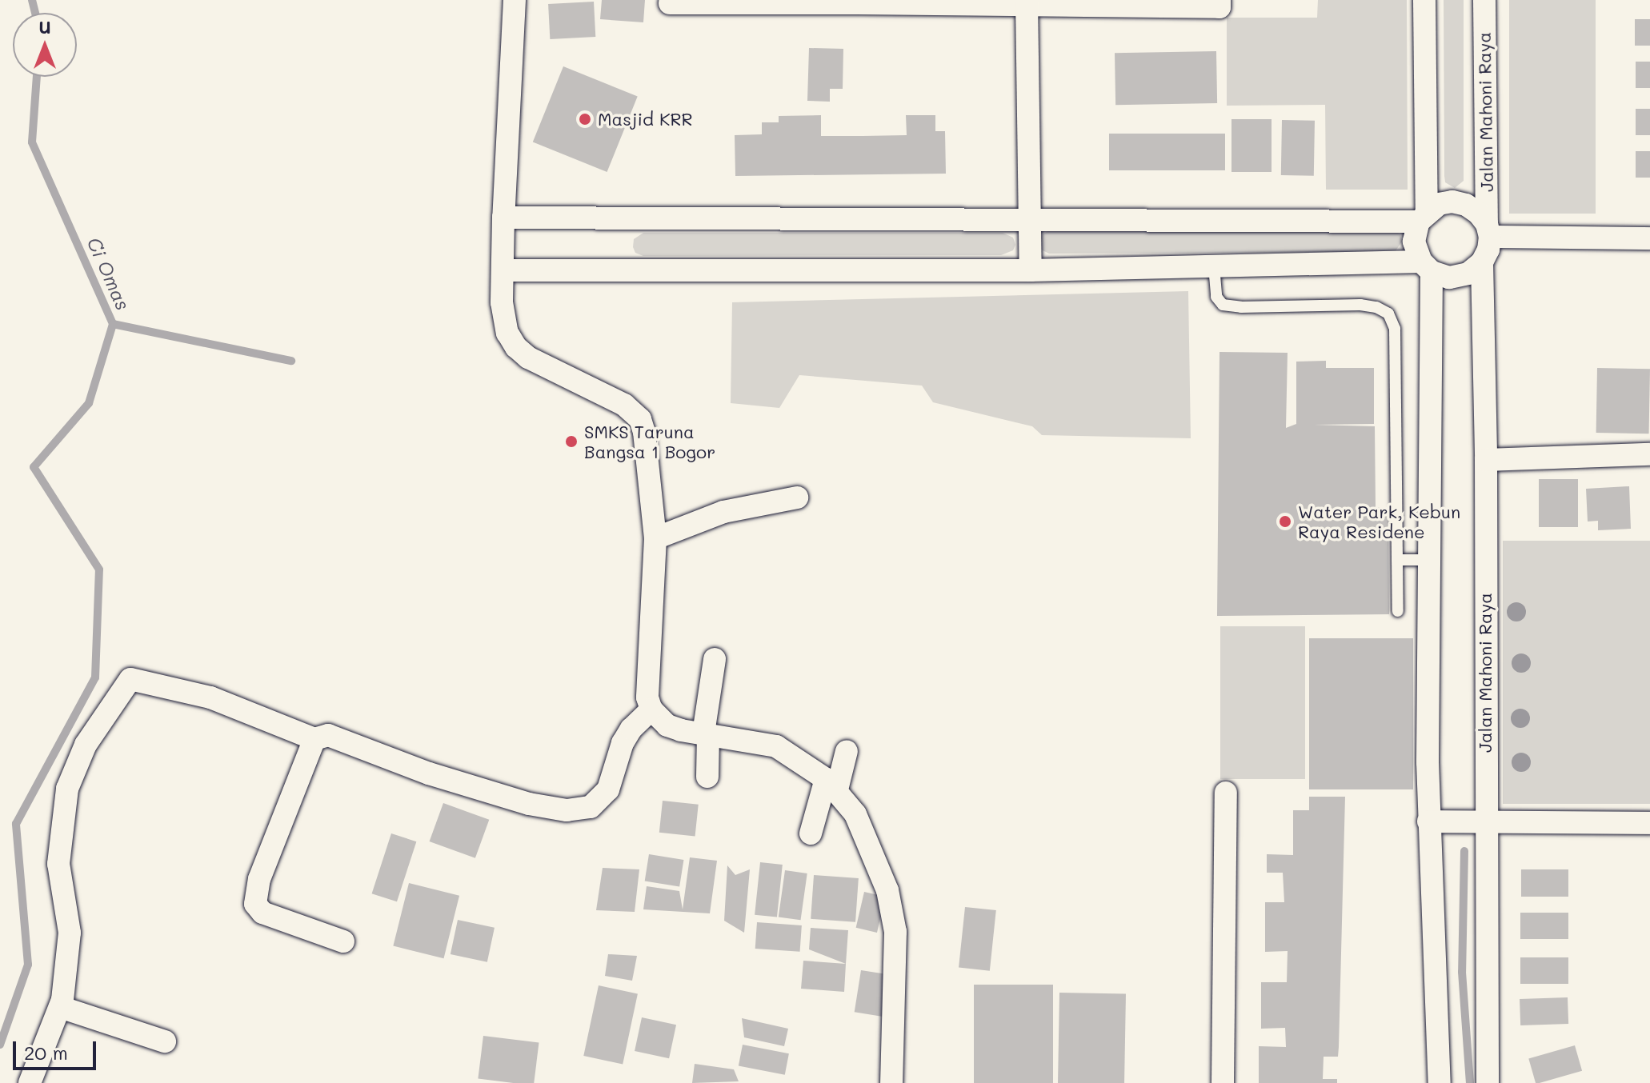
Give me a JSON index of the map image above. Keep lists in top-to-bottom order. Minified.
{"streets":{"street":["Jalan Mahoni Raya"]},"water":["Ci Omas"],"places":["Masjid KRR","SMKS Taruna Bangsa 1 Bogor","Water Park, Kebun Raya Residene"],"scale_bar":"20 m","north":"top"}
